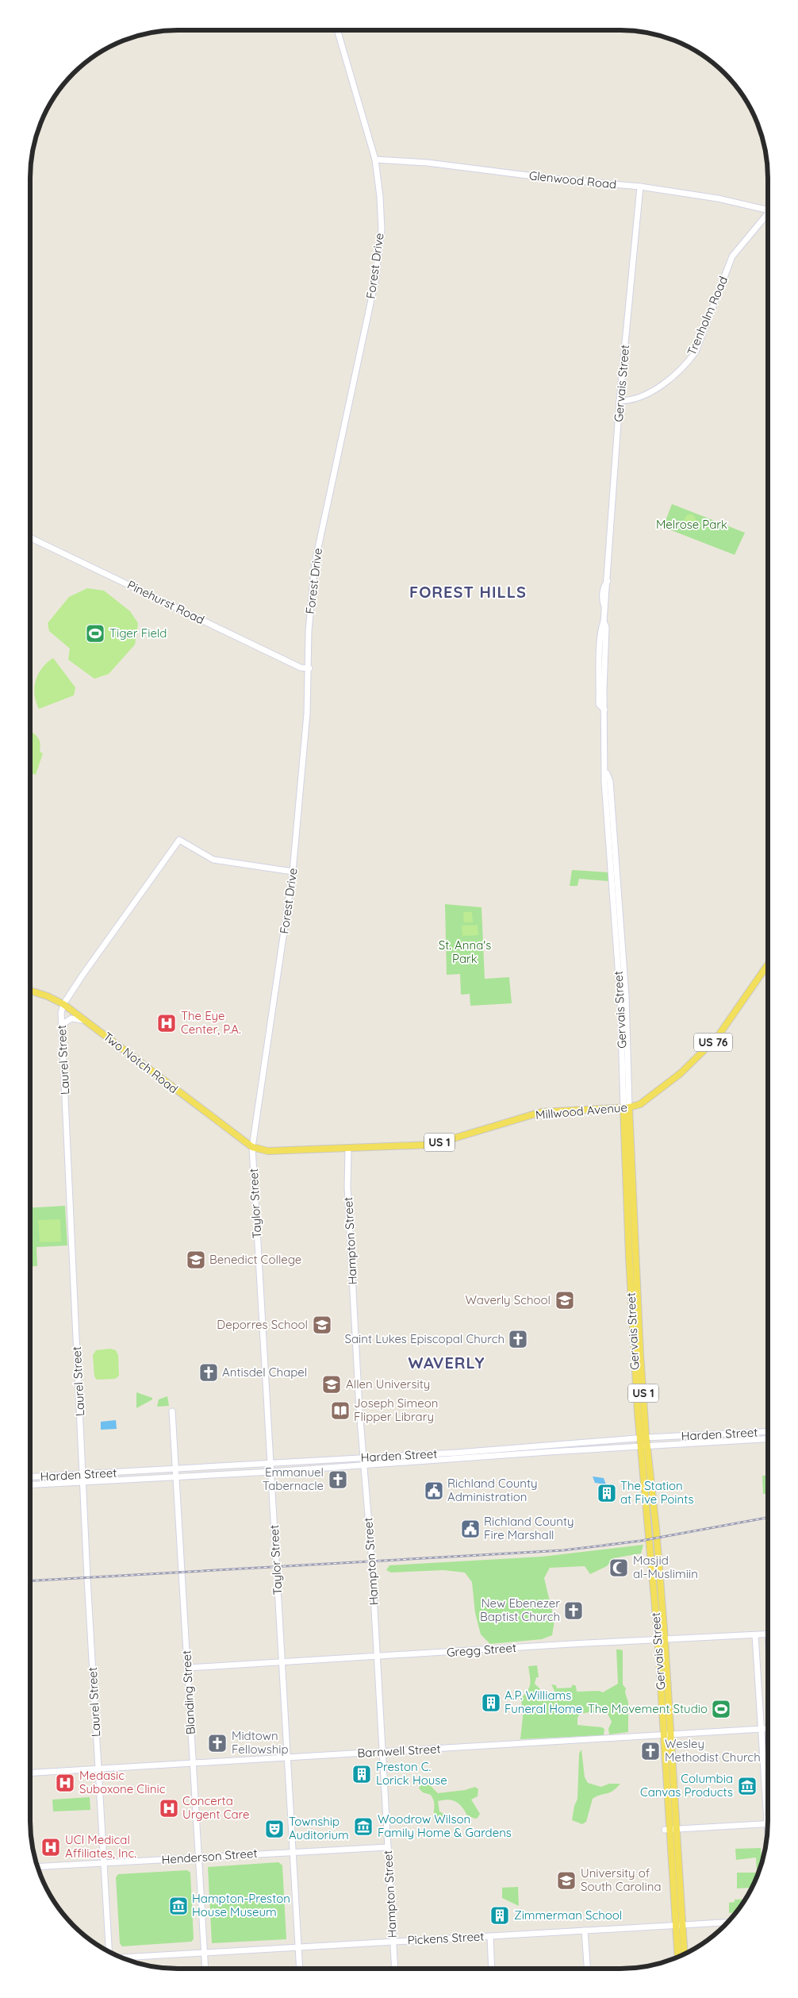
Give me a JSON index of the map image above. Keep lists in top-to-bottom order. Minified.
{"streets":{"main road":["Gervais Street","US 76","Two Notch Road","Millwood Avenue","US 1"],"street":["Glenwood Road","Forest Drive","Trenholm Road","Pinehurst Road","Laurel Street","Taylor Street","Hampton Street","Harden Street","Gregg Street","Blanding Street","Barnwell Street","Henderson Street","Pickens Street"]},"crossings":[["Glenwood Road","Forest Drive"],["Glenwood Road","Gervais Street"],["Forest Drive","Pinehurst Road"],["Forest Drive","Laurel Street"],["Forest Drive","Two Notch Road"],["Forest Drive","Millwood Avenue"],["Forest Drive","Taylor Street"],["Trenholm Road","Gervais Street"],["Gervais Street","Millwood Avenue"],["Gervais Street","Harden Street"],["Gervais Street","Gregg Street"],["Gervais Street","Barnwell Street"],["Gervais Street","Pickens Street"],["Laurel Street","Two Notch Road"],["Laurel Street","Harden Street"],["Laurel Street","Barnwell Street"],["Laurel Street","Henderson Street"],["Two Notch Road","Millwood Avenue"],["Two Notch Road","Taylor Street"],["Millwood Avenue","Taylor Street"],["Millwood Avenue","Hampton Street"],["Taylor Street","Harden Street"],["Taylor Street","Gregg Street"],["Taylor Street","Barnwell Street"],["Taylor Street","Henderson Street"],["Taylor Street","Pickens Street"],["Hampton Street","Harden Street"],["Hampton Street","Gregg Street"],["Hampton Street","Barnwell Street"],["Hampton Street","Henderson Street"],["Hampton Street","Pickens Street"],["Harden Street","Blanding Street"],["Gregg Street","Blanding Street"],["Blanding Street","Barnwell Street"],["Blanding Street","Henderson Street"],["Blanding Street","Pickens Street"]],"districts":["FOREST HILLS","WAVERLY"],"parks":["Melrose Park","St. Anna's Park"],"places":{"sports":["Tiger Field","The Movement Studio"],"hospital":["The Eye Center, P.A.","Medasic Suboxone Clinic","Concerta Urgent Care","UCI Medical Affiliates, Inc."],"school or university":["Benedict College","Waverly School","Deporres School","Allen University","University of South Carolina"],"church":["Saint Lukes Episcopal Church","Antisdel Chapel","Emmanuel Tabernacle","New Ebenezer Baptist Church","Midtown Fellowship","Wesley Methodist Church"],"library":["Joseph Simeon Flipper Library"],"public building":["Richland County Administration","Richland County Fire Marshall"],"building":["The Station at Five Points","A.P. Williams Funeral Home","Preston C. Lorick House","Zimmerman School"],"mosque":["Masjid al-Muslimiin"],"museum":["Columbia Canvas Products","Woodrow Wilson Family Home & Gardens","Hampton-Preston House Museum"],"theatre":["Township Auditorium"]}}
